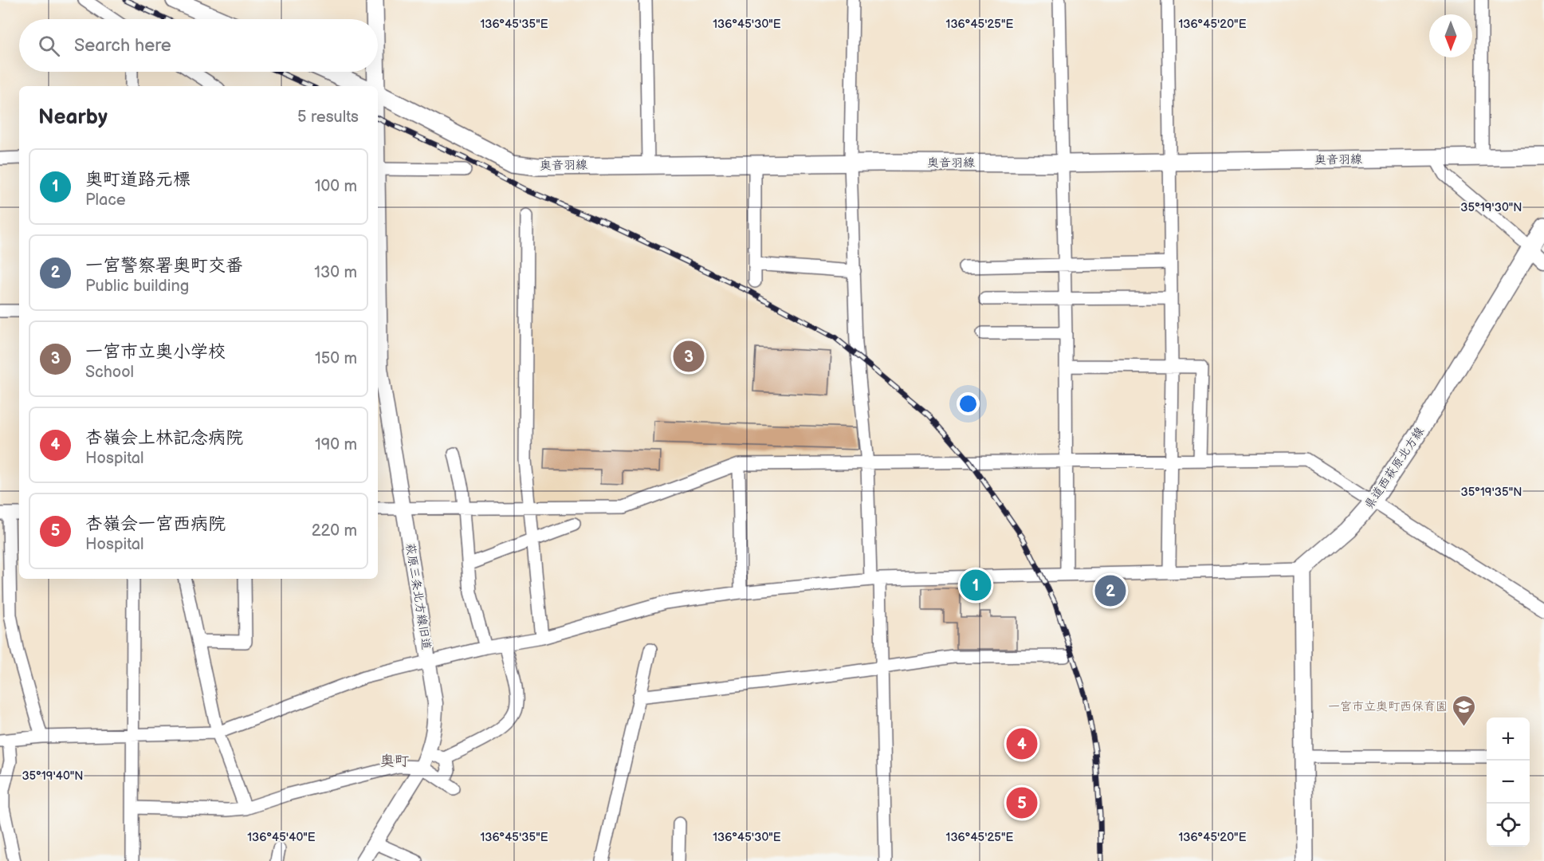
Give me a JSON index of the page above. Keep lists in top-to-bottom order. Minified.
{"streets":{"main road":["奥音羽線","県道西萩原北方線"],"street":["萩原三条北方線旧道"]},"districts":["奥町"],"places":{"school or university":["一宮市立奥町西保育園"]},"north":"bottom","page":{"search":"Search here","heading":["Nearby","5 results"],"list":[{"mark":"1","name":"奥町道路元標","note":"Place","value":"100 m"},{"mark":"2","name":"一宮警察署奥町交番","note":"Public building","value":"130 m"},{"mark":"3","name":"一宮市立奥小学校","note":"School","value":"150 m"},{"mark":"4","name":"杏嶺会上林記念病院","note":"Hospital","value":"190 m"},{"mark":"5","name":"杏嶺会一宮西病院","note":"Hospital","value":"220 m"}],"pins":["3","1","2","4","5"],"map_buttons":["+","−"]},"coordinates":["136°45'35\"E","136°45'30\"E","136°45'25\"E","136°45'20\"E","35°19'30\"N","35°19'35\"N","35°19'40\"N","136°45'40\"E"]}
